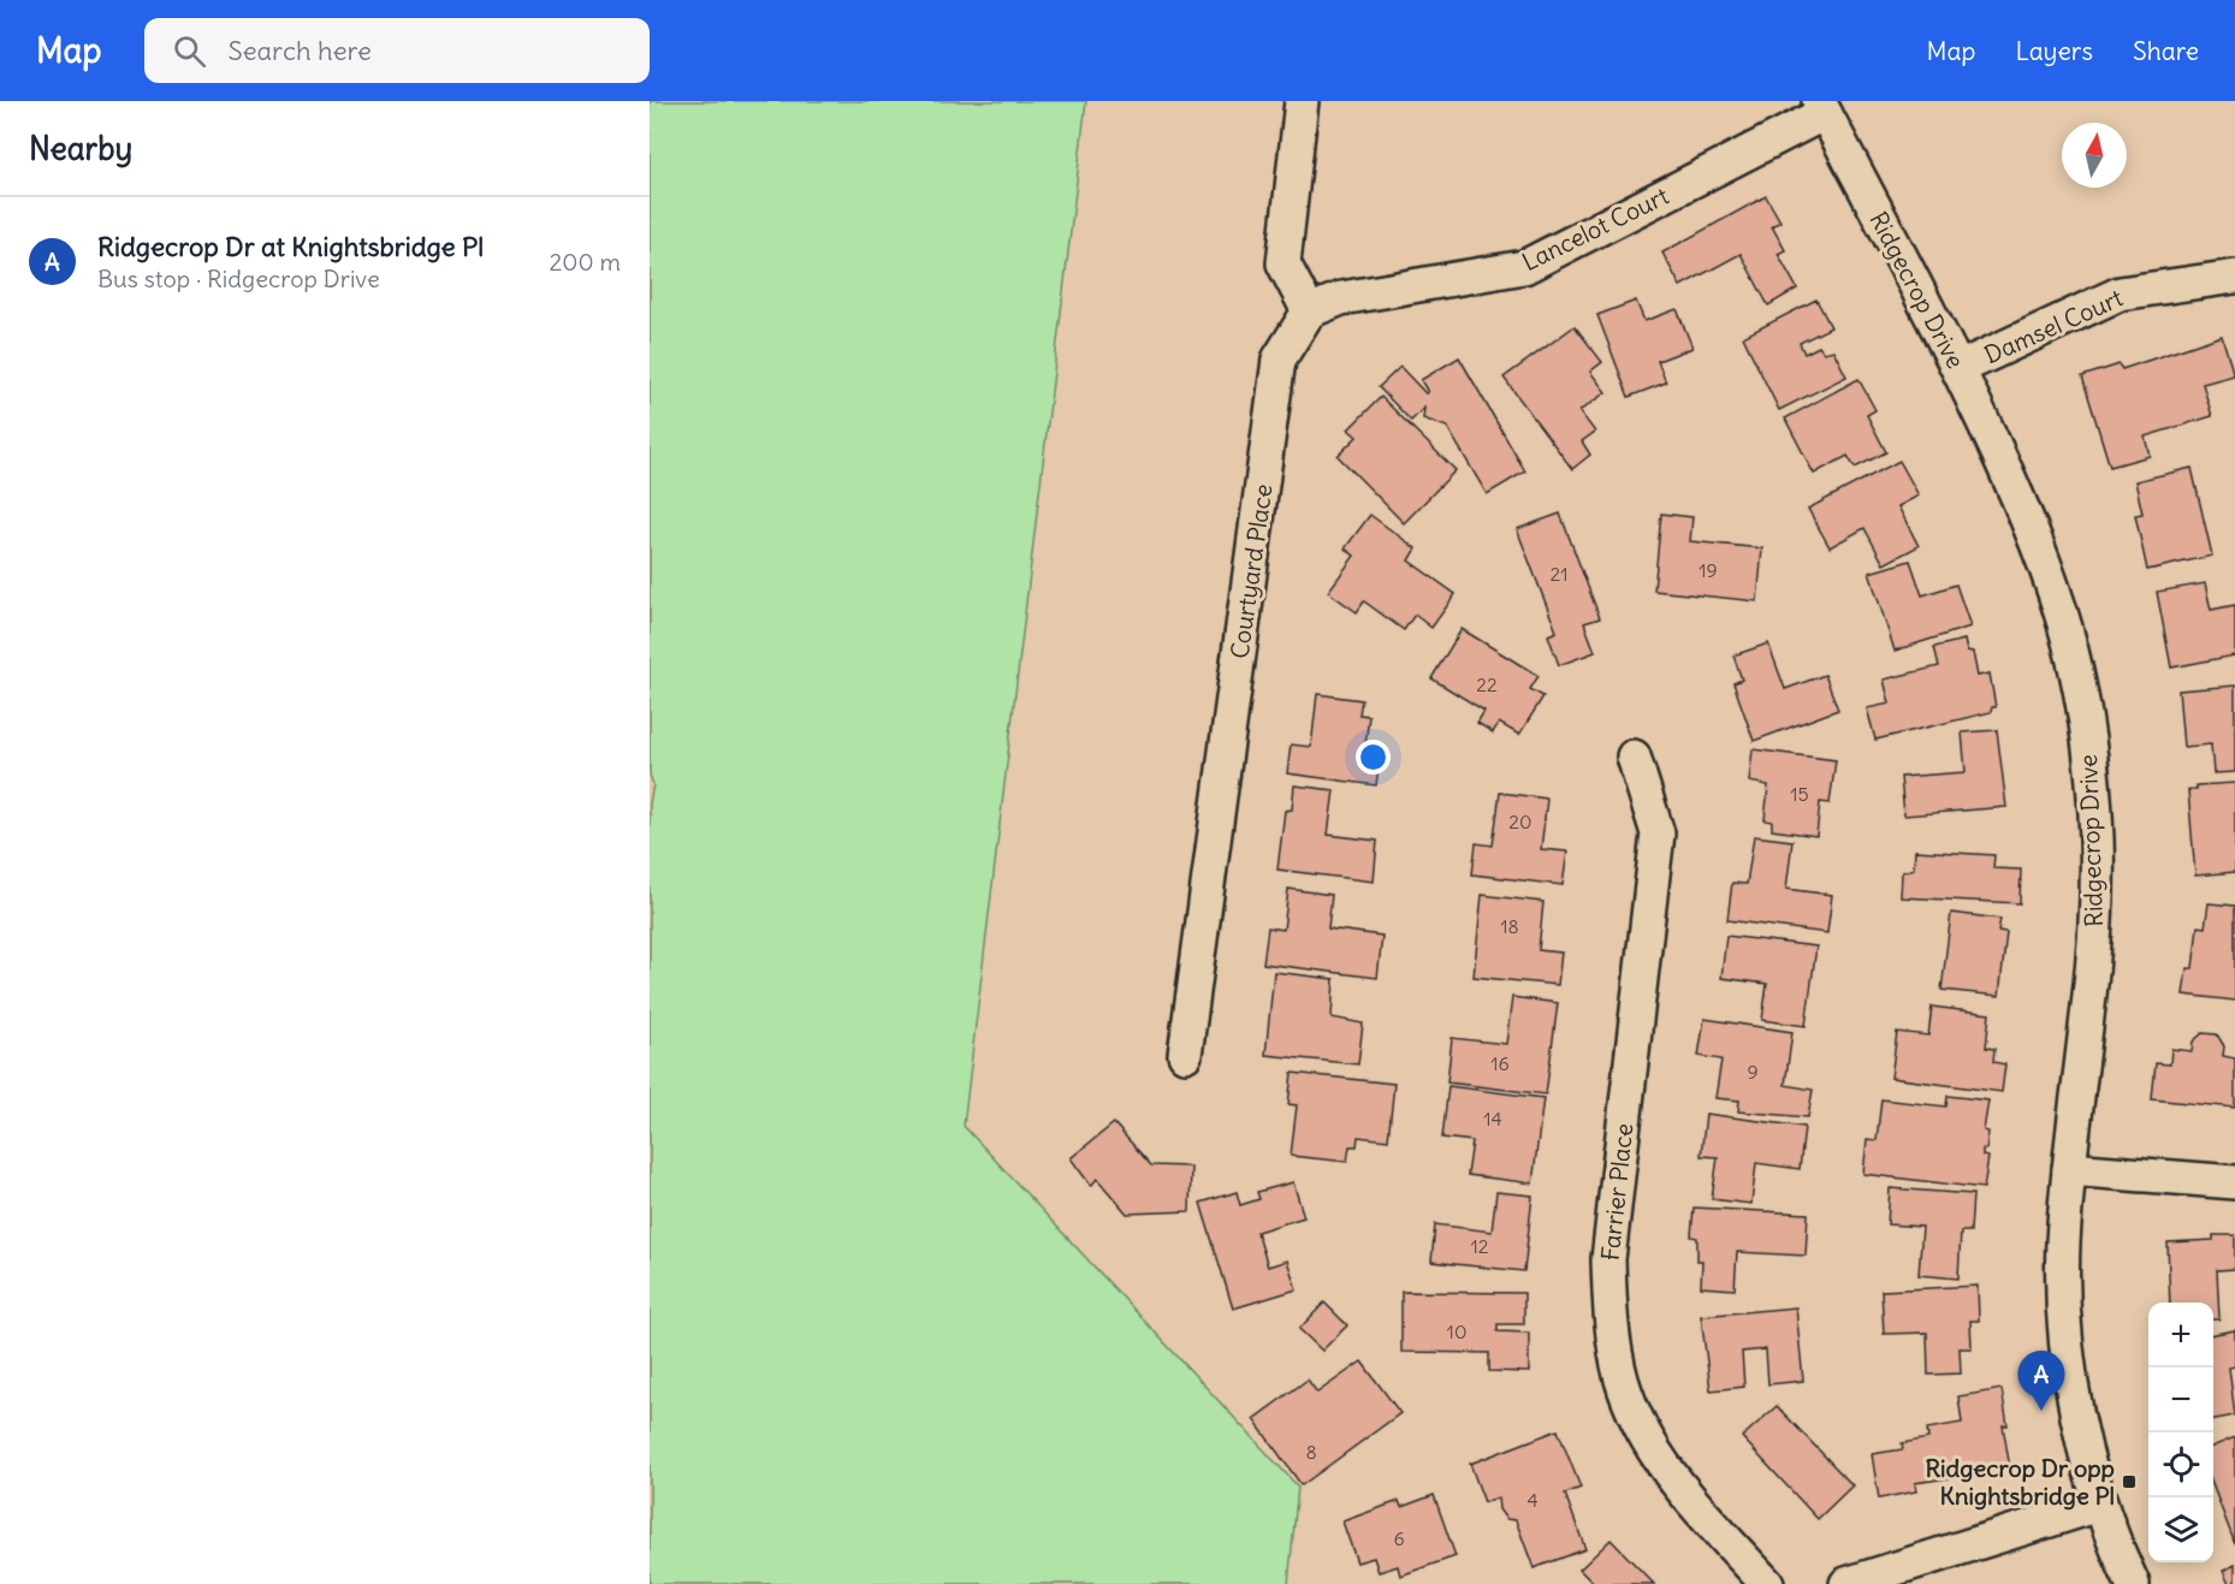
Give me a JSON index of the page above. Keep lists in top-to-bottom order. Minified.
{"streets":{"street":["Lancelot Court","Ridgecrop Drive","Damsel Court","Courtyard Place","Farrier Place"]},"crossings":[["Lancelot Court","Ridgecrop Drive"],["Lancelot Court","Courtyard Place"],["Ridgecrop Drive","Damsel Court"]],"places":{"transit":["Ridgecrop Dr opp Knightsbridge Pl"]},"house_numbers":["19","21","22","15","20","18","16","9","14","12","10","8","4","6"],"north":"top","page":{"header":"Map","search":"Search here","nav":["Map","Layers","Share"],"heading":"Nearby","list":[{"mark":"A","name":"Ridgecrop Dr at Knightsbridge Pl","note":"Bus stop · Ridgecrop Drive","value":"200 m"}],"map_buttons":["+","−"],"pins":"A"}}
